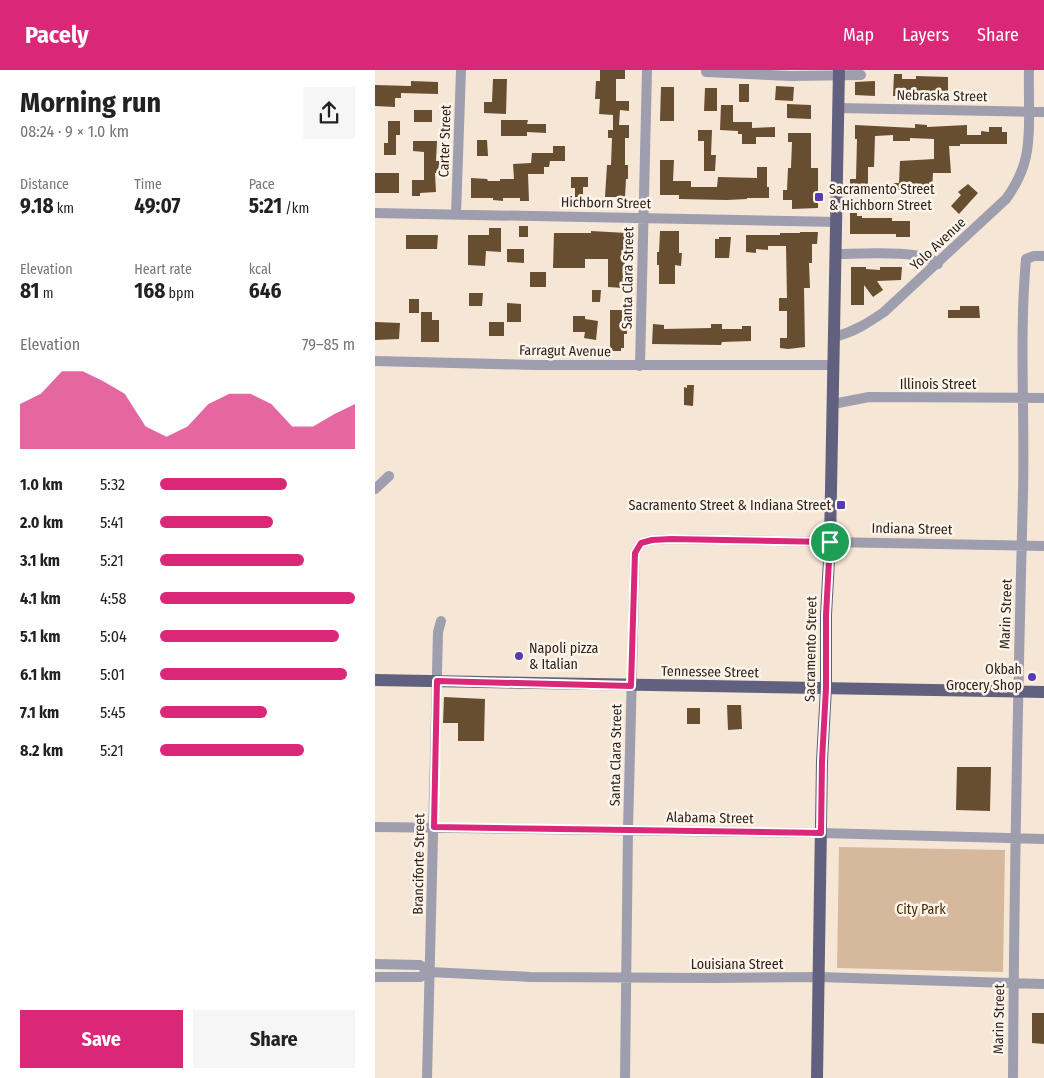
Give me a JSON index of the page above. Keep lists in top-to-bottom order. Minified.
{"streets":{"main road":["Sacramento Street","Tennessee Street"],"street":["Nebraska Street","Carter Street","Hichborn Street","Yolo Avenue","Santa Clara Street","Farragut Avenue","Illinois Street","Indiana Street","Marin Street","Alabama Street","Branciforte Street","Louisiana Street"]},"crossings":[["Nebraska Street","Yolo Avenue"],["Nebraska Street","Sacramento Street"],["Carter Street","Hichborn Street"],["Hichborn Street","Santa Clara Street"],["Hichborn Street","Sacramento Street"],["Yolo Avenue","Sacramento Street"],["Santa Clara Street","Farragut Avenue"],["Santa Clara Street","Indiana Street"],["Santa Clara Street","Tennessee Street"],["Santa Clara Street","Alabama Street"],["Santa Clara Street","Louisiana Street"],["Farragut Avenue","Sacramento Street"],["Illinois Street","Marin Street"],["Illinois Street","Sacramento Street"],["Indiana Street","Marin Street"],["Indiana Street","Sacramento Street"],["Marin Street","Tennessee Street"],["Marin Street","Alabama Street"],["Marin Street","Louisiana Street"],["Sacramento Street","Tennessee Street"],["Sacramento Street","Alabama Street"],["Sacramento Street","Louisiana Street"],["Tennessee Street","Branciforte Street"],["Alabama Street","Branciforte Street"],["Branciforte Street","Louisiana Street"]],"parks":["City Park"],"places":{"transit":["Sacramento Street & Hichborn Street","Sacramento Street & Indiana Street"],"other":["Napoli pizza & Italian","Okbah Grocery Shop"]},"page":{"header":"Pacely","nav":["Map","Layers","Share"],"heading":["Morning run","08:24 · 9 × 1.0 km"],"stats":[["Distance","9.18 km"],["Time","49:07"],["Pace","5:21 /km"],["Elevation","81 m"],["Heart rate","168 bpm"],["kcal","646"]],"chart":["Elevation","79–85 m"],"list":[{"name":"1.0 km","note":"5:32"},{"name":"2.0 km","note":"5:41"},{"name":"3.1 km","note":"5:21"},{"name":"4.1 km","note":"4:58"},{"name":"5.1 km","note":"5:04"},{"name":"6.1 km","note":"5:01"},{"name":"7.1 km","note":"5:45"},{"name":"8.2 km","note":"5:21"}],"buttons":["Save","Share"]}}
